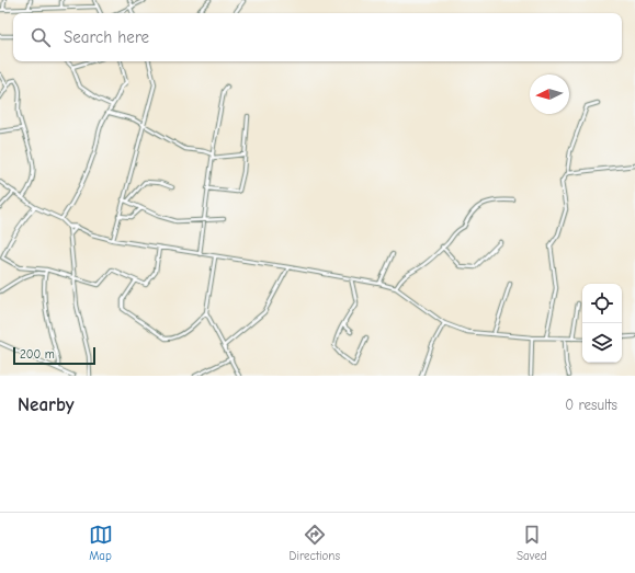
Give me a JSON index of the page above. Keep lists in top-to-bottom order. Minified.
{"scale_bar":"200 m","north":"left","page":{"search":"Search here","scale":"200 m","heading":["Nearby","0 results"],"nav":["Map","Directions","Saved"]}}
